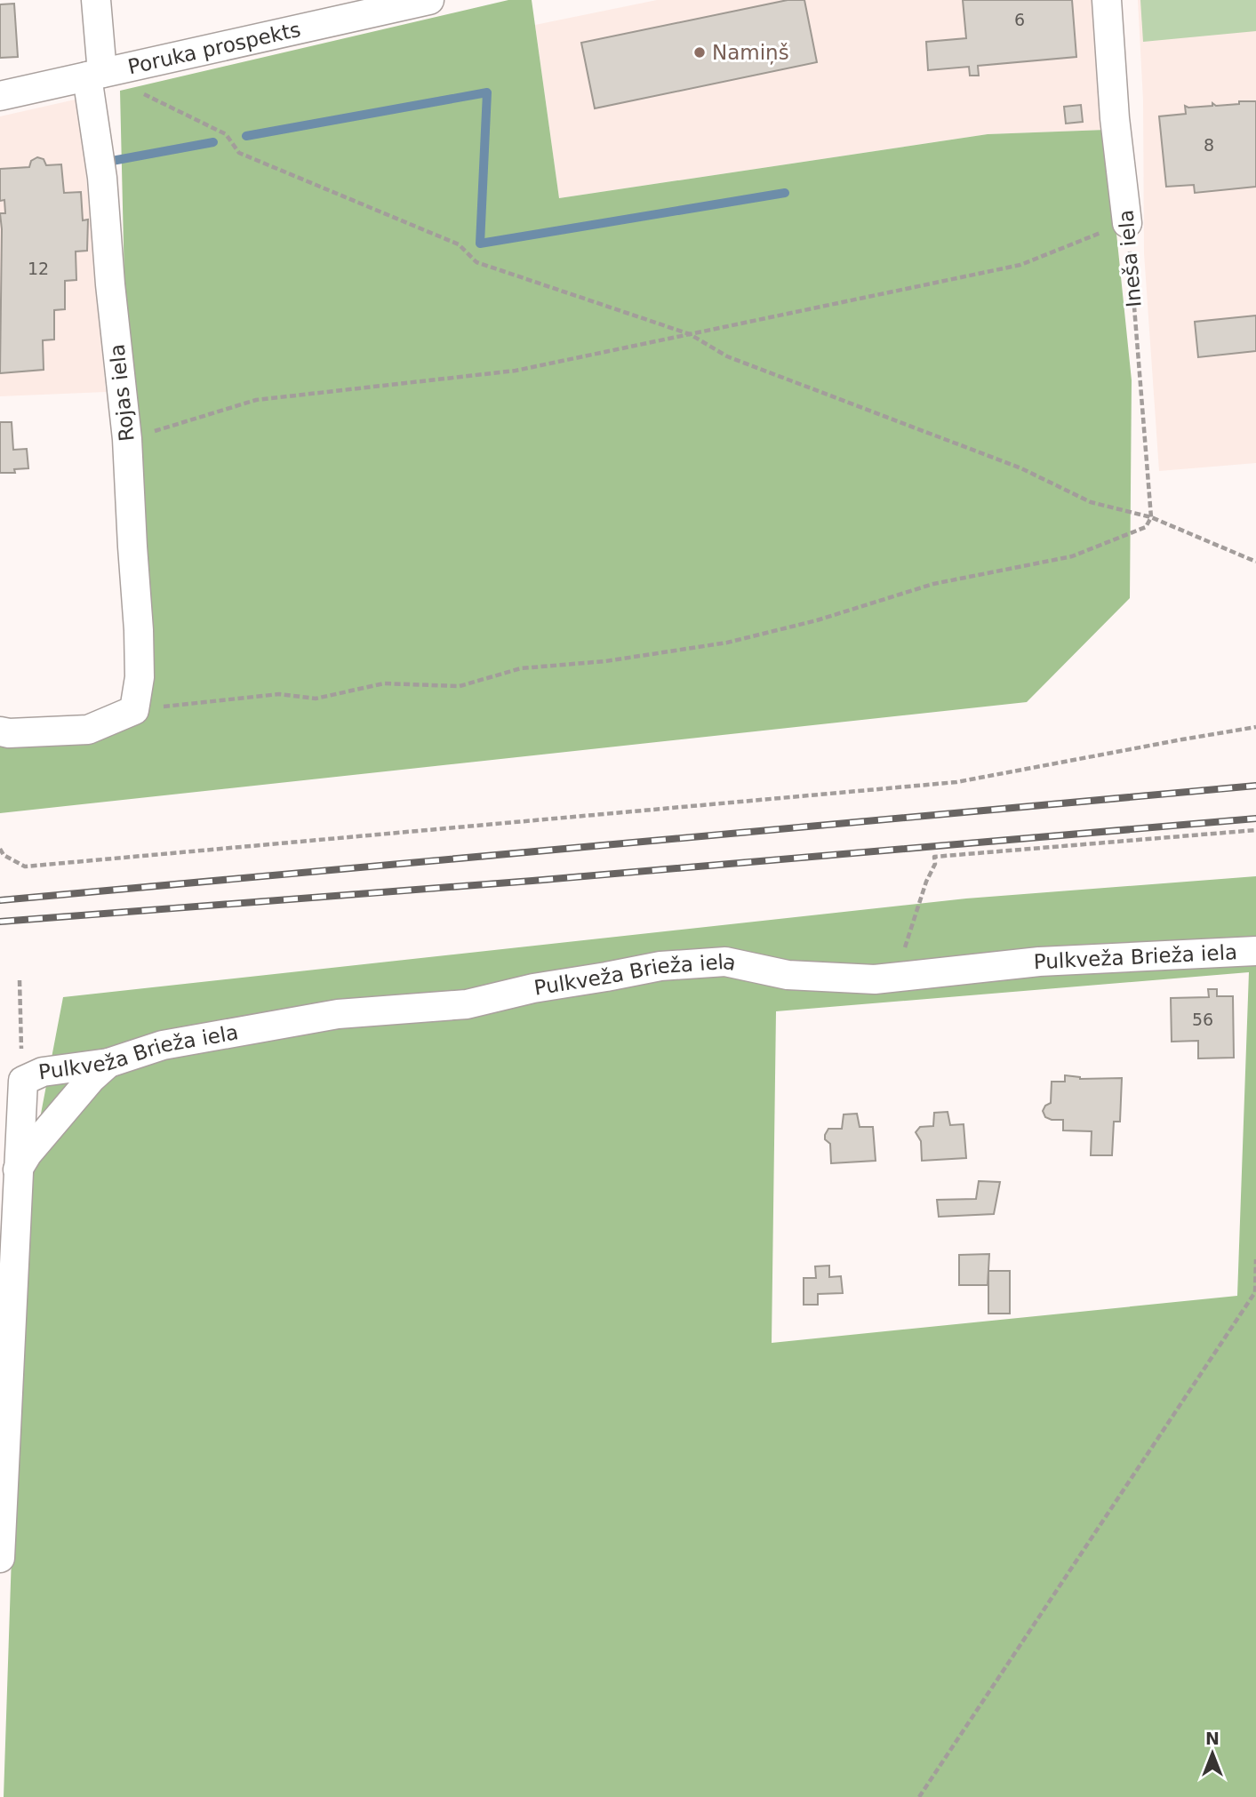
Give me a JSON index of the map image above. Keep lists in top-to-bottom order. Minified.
{"streets":{"street":["Poruka prospekts","Ineša iela","Rojas iela","Pulkveža Brieža iela"]},"crossings":[["Poruka prospekts","Rojas iela"]],"places":["Namiņš"],"house_numbers":["6","8","12","56"],"north":"top"}
